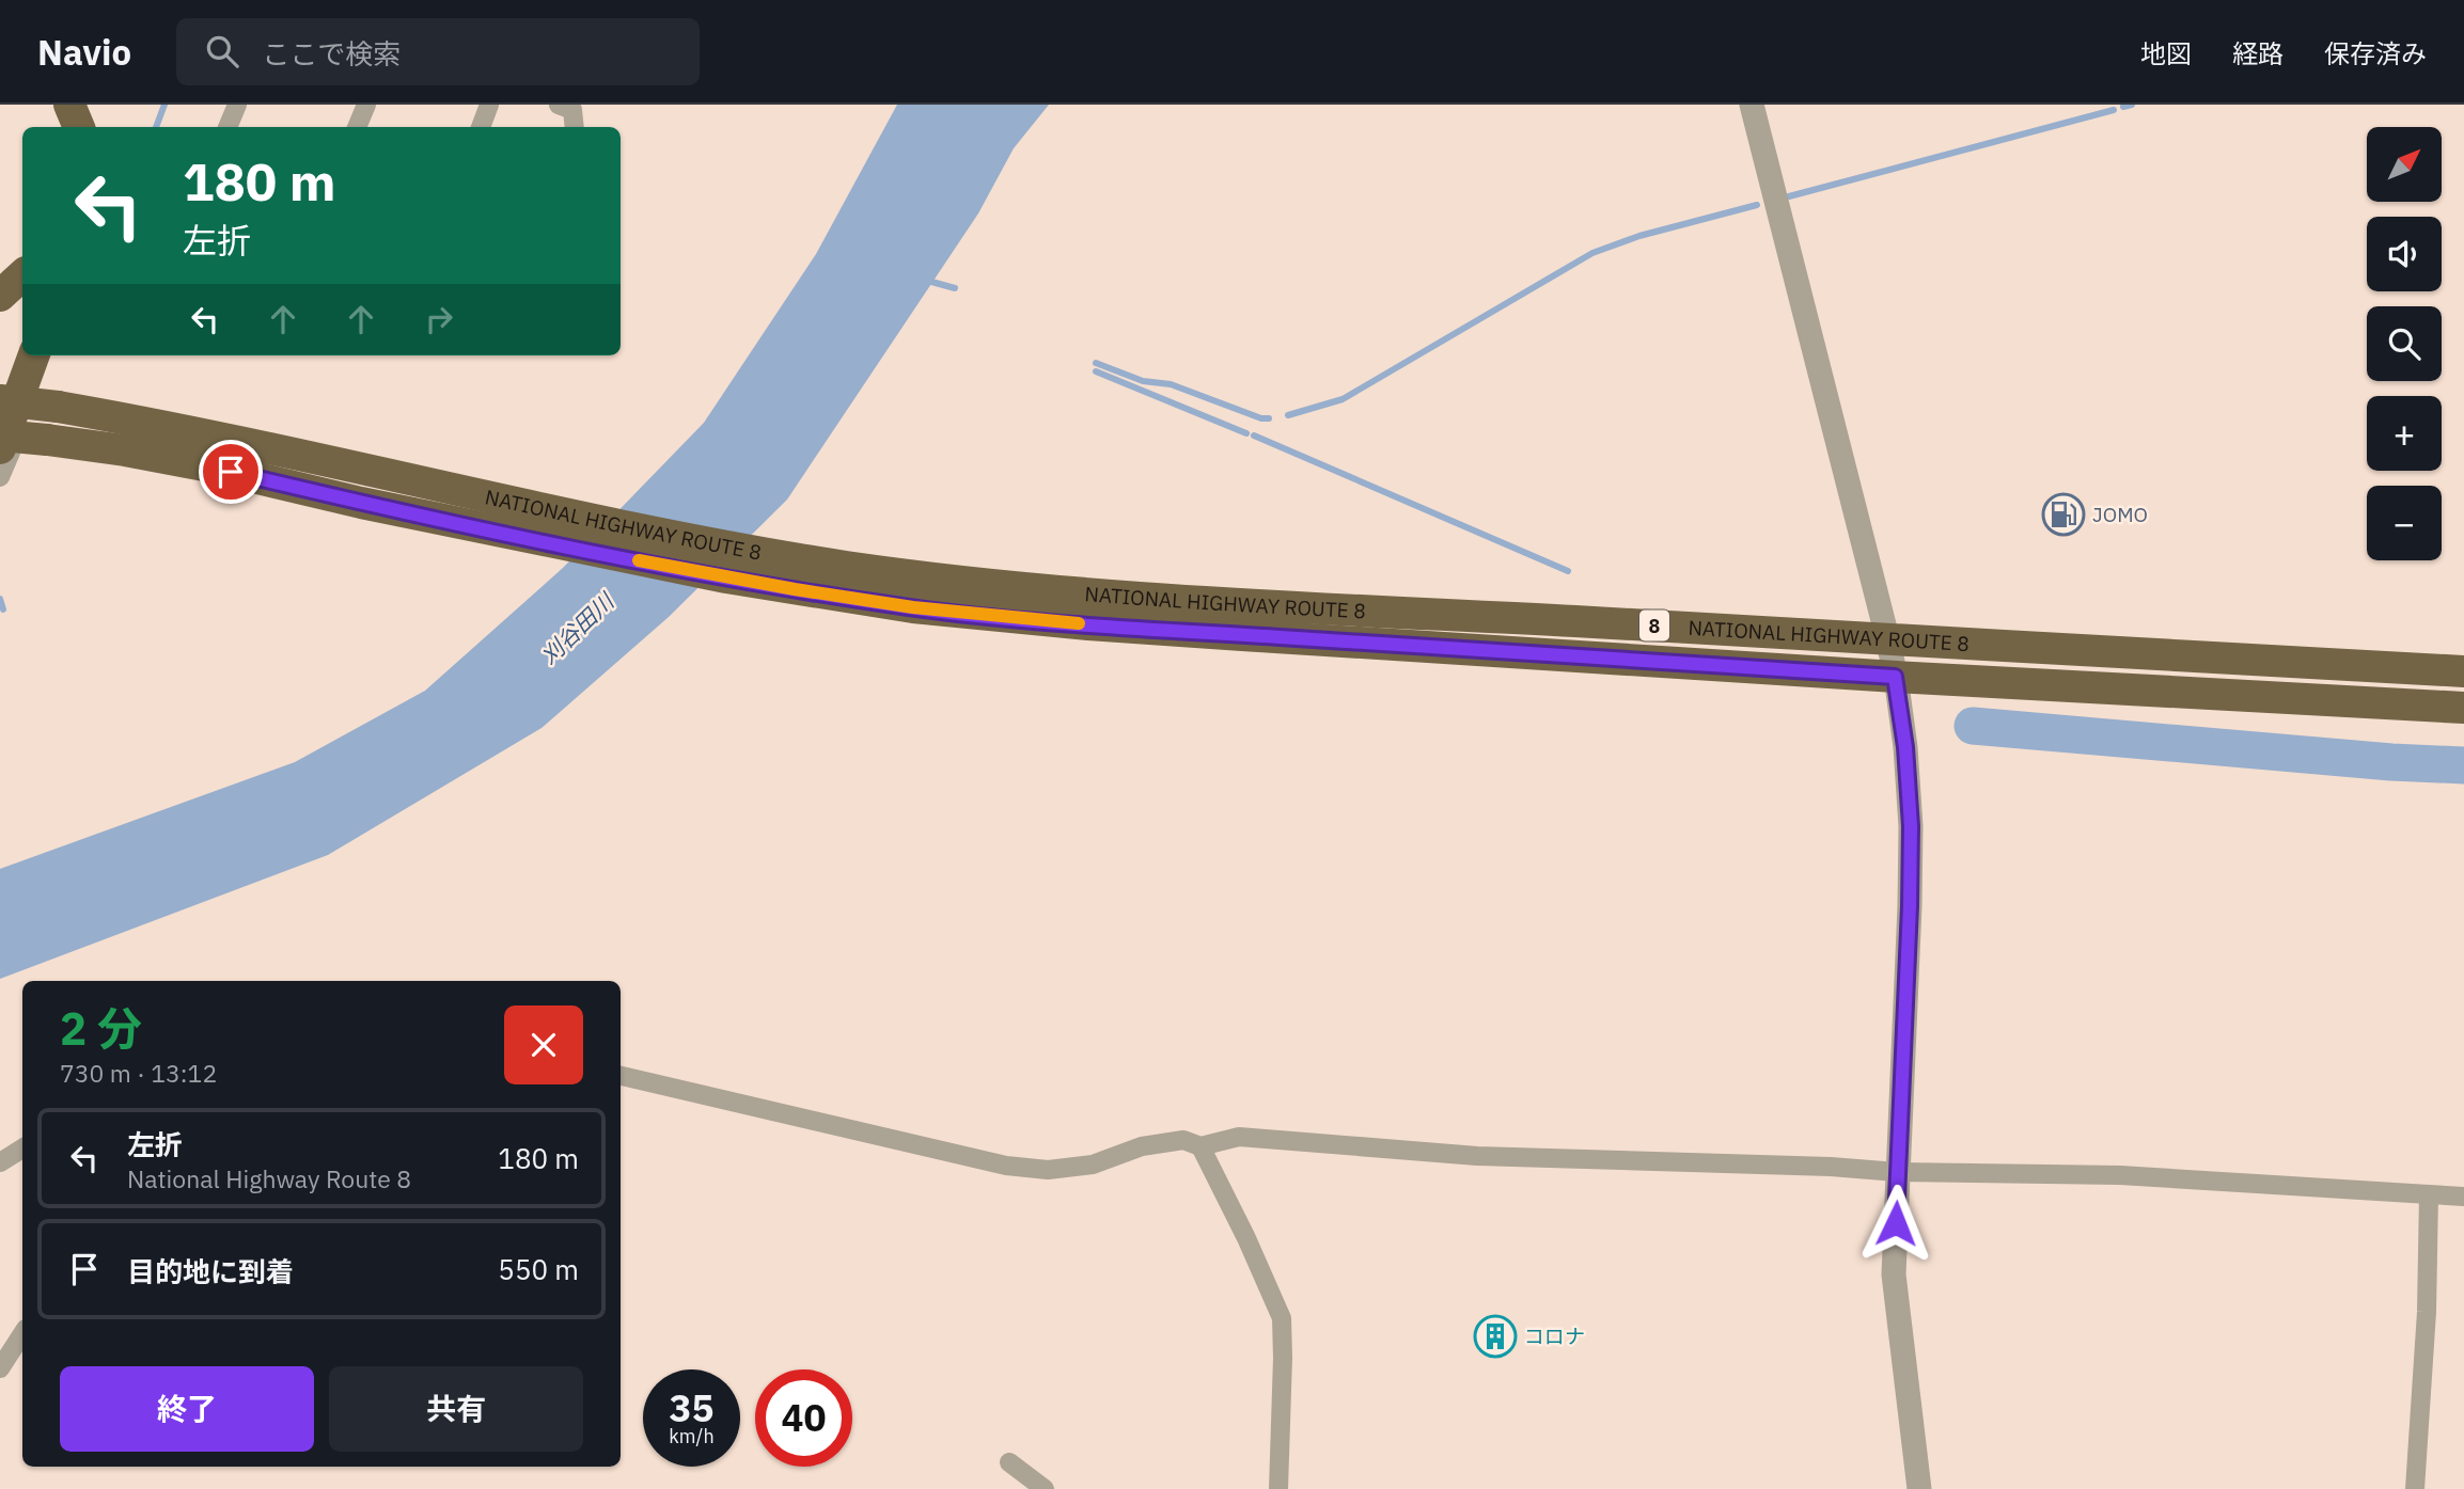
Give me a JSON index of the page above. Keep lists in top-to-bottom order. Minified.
{"streets":{"highway":["NATIONAL HIGHWAY ROUTE 8","8"]},"water":["刈谷田川"],"places":{"fuel station":["JOMO"],"building":["コロナ"]},"north":"top right","page":{"header":"Navio","search":"ここで検索","nav":["地図","経路","保存済み"],"map_buttons":["+","−"],"turn":["180 m","左折"],"heading":["2 分","730 m · 13:12"],"list":[{"name":"左折","note":"National Highway Route 8","value":"180 m"},{"name":"目的地に到着","value":"550 m"}],"buttons":["終了","共有"],"speed":"35 km/h","limit":"40"}}
